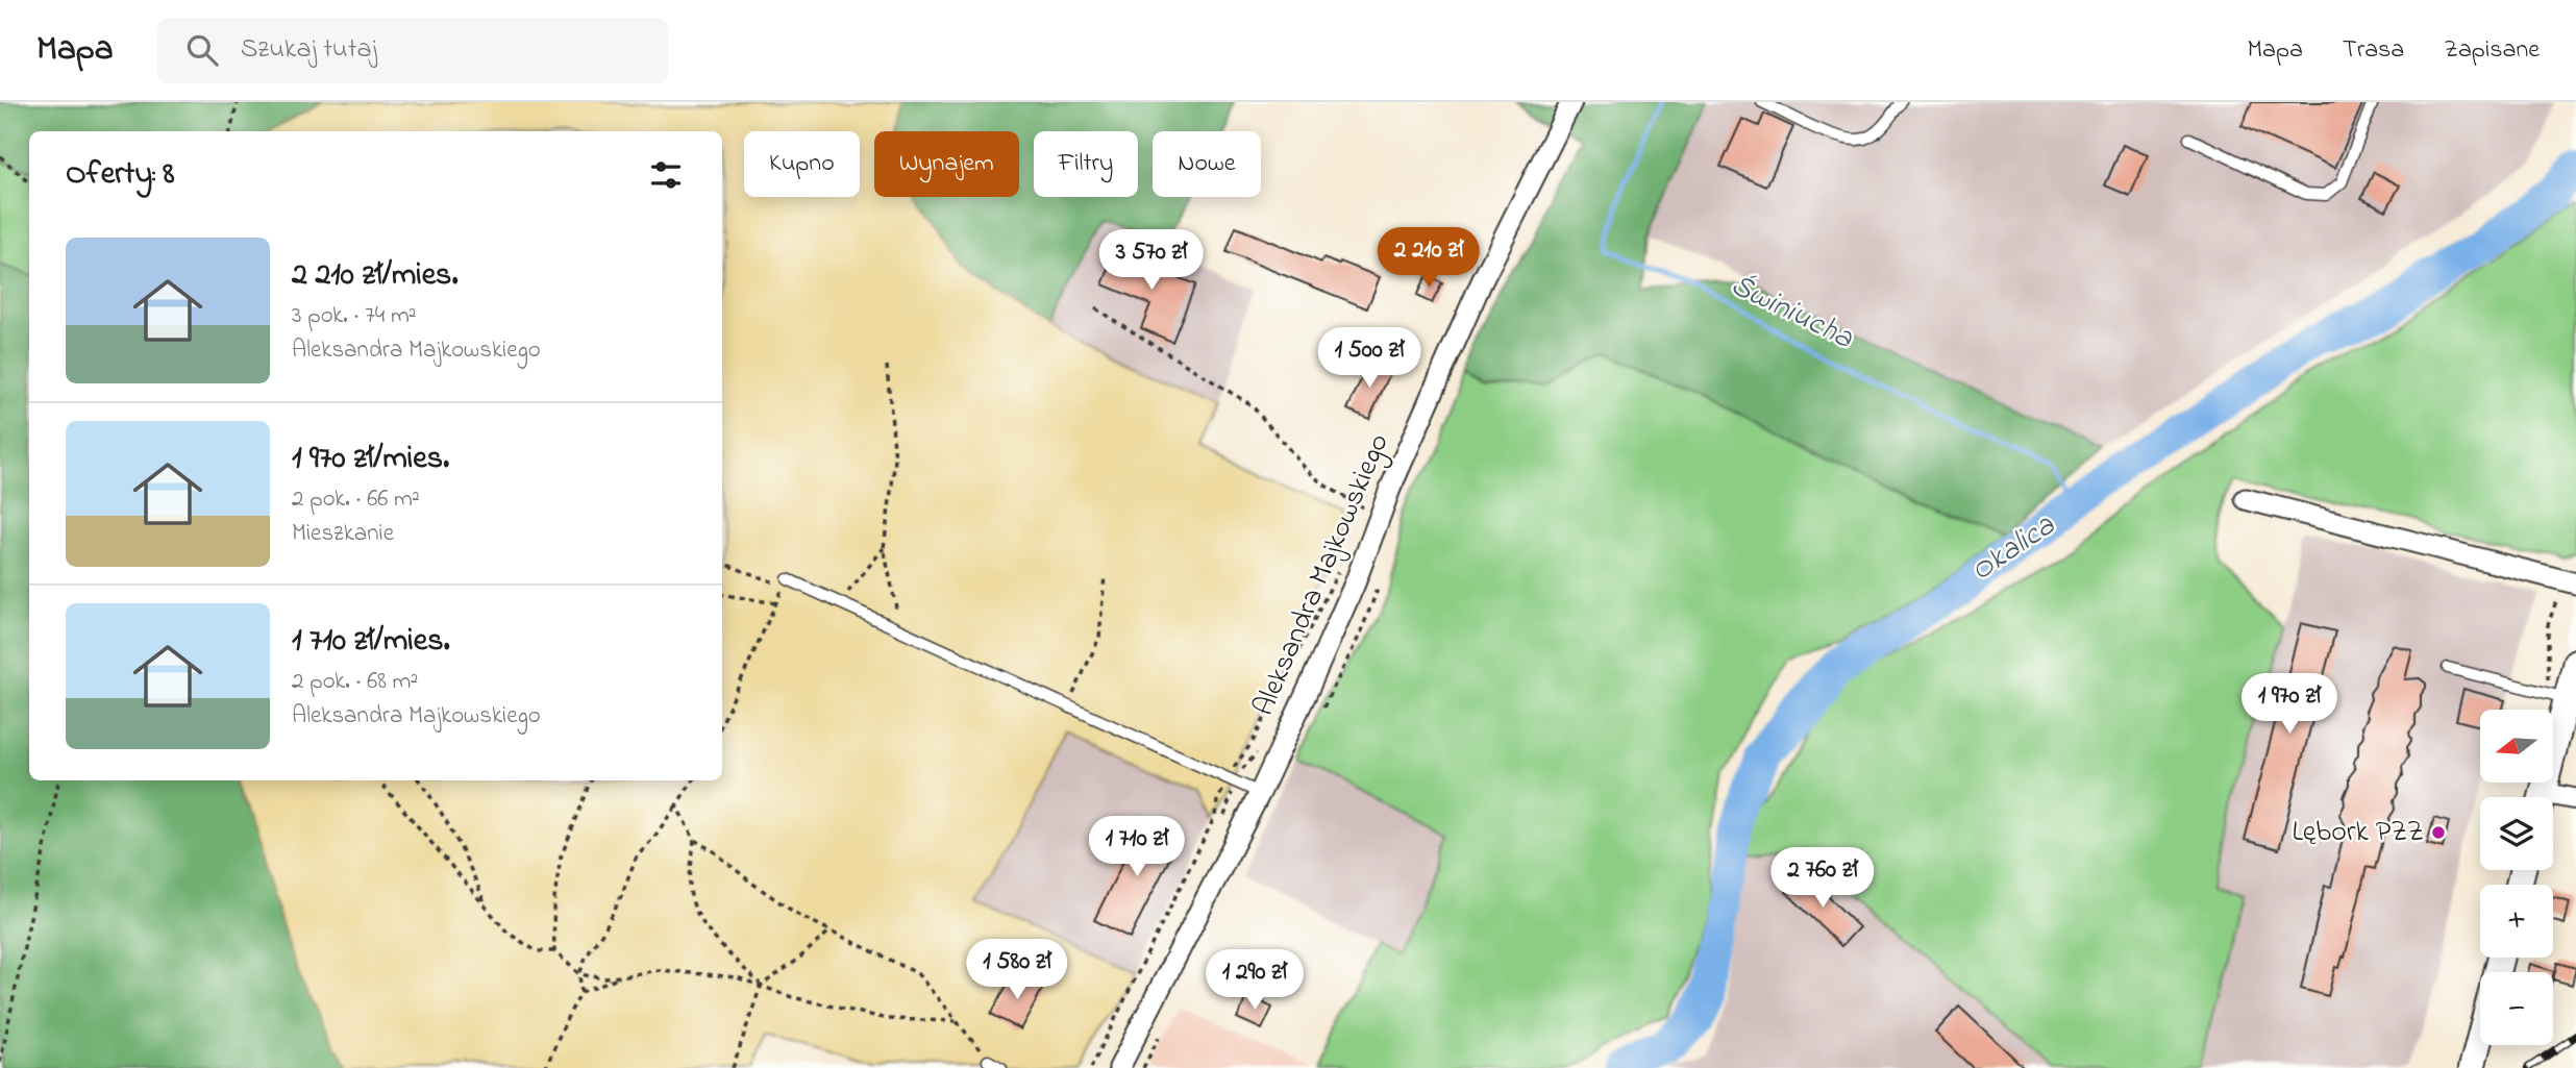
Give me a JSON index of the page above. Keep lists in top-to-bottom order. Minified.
{"streets":{"street":["Aleksandra Majkowskiego"]},"water":["Świniucha","Okalica"],"places":["Lębork PZZ"],"north":"left","page":{"header":"Mapa","search":"Szukaj tutaj","nav":["Mapa","Trasa","Zapisane"],"chip":["Kupno","Wynajem","Filtry","Nowe"],"heading":"Oferty: 8","list":[{"name":"2 210 zł/mies.","note":"3 pok. · 74 m² · Aleksandra Majkowskiego"},{"name":"1 970 zł/mies.","note":"2 pok. · 66 m² · Mieszkanie"},{"name":"1 710 zł/mies.","note":"2 pok. · 68 m² · Aleksandra Majkowskiego"}],"price":["2 210 zł","3 570 zł","1 500 zł","1 970 zł","1 710 zł","2 760 zł","1 580 zł","1 290 zł"],"map_buttons":["+","−"]}}
